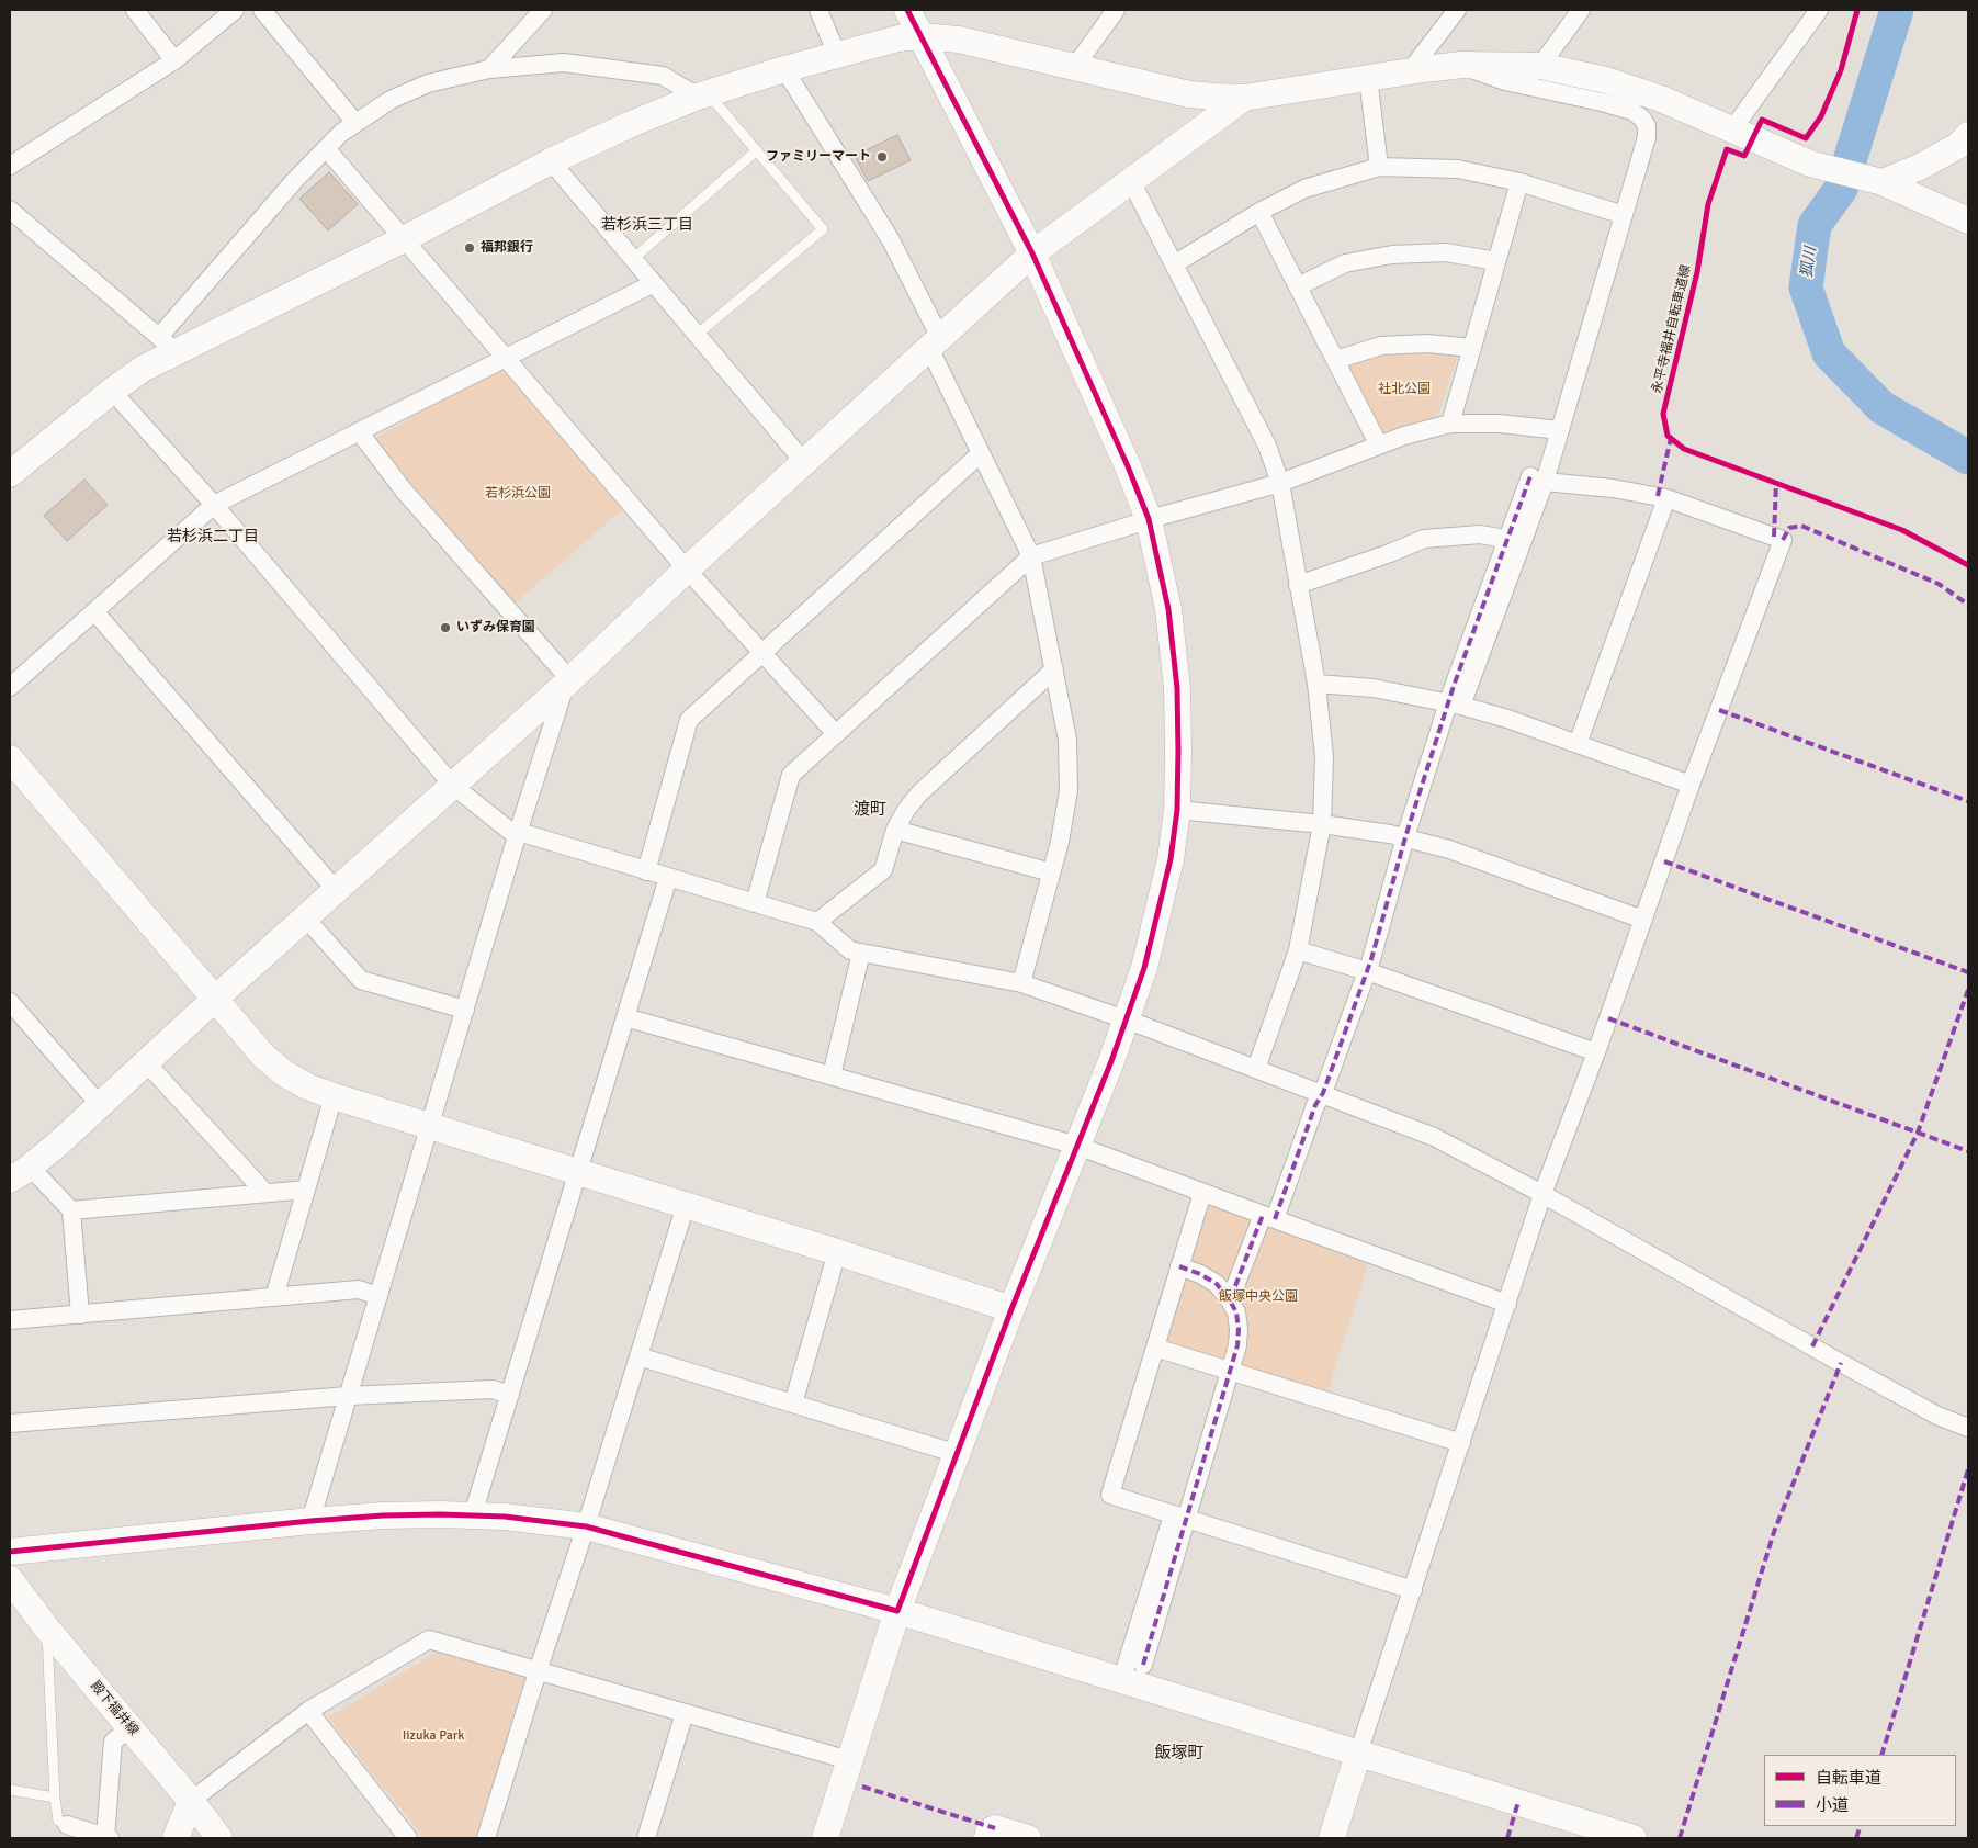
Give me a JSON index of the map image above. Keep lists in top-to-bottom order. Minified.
{"streets":{"street":["殿下福井線"],"cycle path":["永平寺福井自転車道線"]},"districts":["若杉浜三丁目","若杉浜二丁目","渡町","飯塚町"],"water":["狐川"],"parks":["社北公園","若杉浜公園","飯塚中央公園","Iizuka Park"],"places":["ファミリーマート","福邦銀行","いずみ保育園"],"legend":["自転車道","小道"]}
